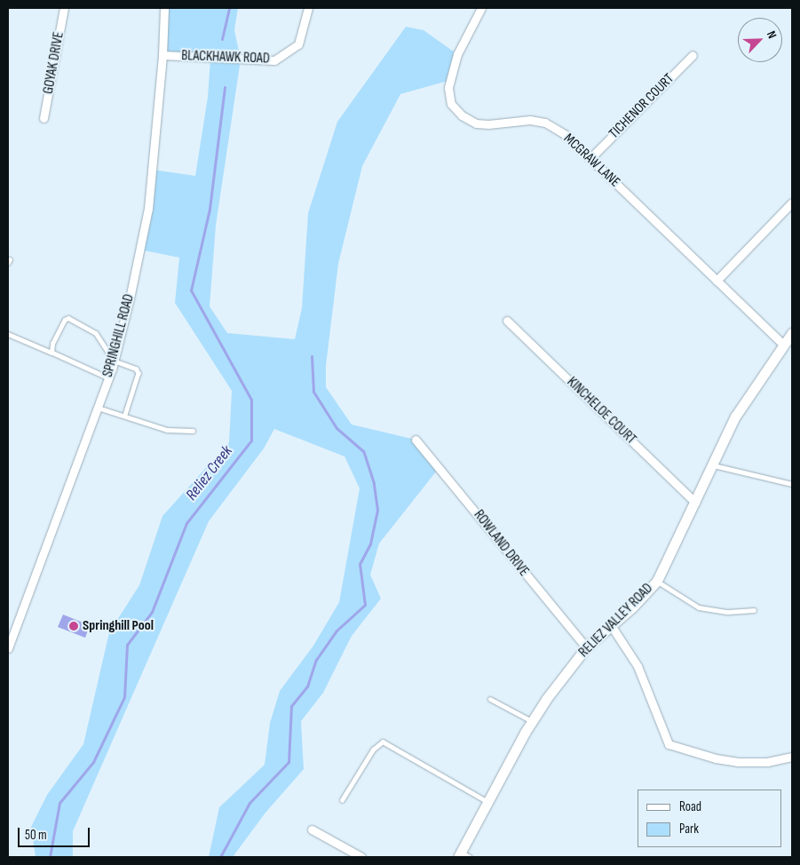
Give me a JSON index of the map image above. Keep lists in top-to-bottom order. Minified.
{"streets":{"main road":["RELIEZ VALLEY ROAD"],"street":["BLACKHAWK ROAD","GOYAK DRIVE","TICHENOR COURT","MCGRAW LANE","SPRINGHILL ROAD","KINCHELOE COURT","ROWLAND DRIVE"]},"crossings":[["BLACKHAWK ROAD","SPRINGHILL ROAD"],["TICHENOR COURT","MCGRAW LANE"],["MCGRAW LANE","RELIEZ VALLEY ROAD"],["KINCHELOE COURT","RELIEZ VALLEY ROAD"],["ROWLAND DRIVE","RELIEZ VALLEY ROAD"]],"water":["Reliez Creek"],"places":["Springhill Pool"],"legend":["Road","Park"],"scale_bar":"50 m","north":"top right"}
